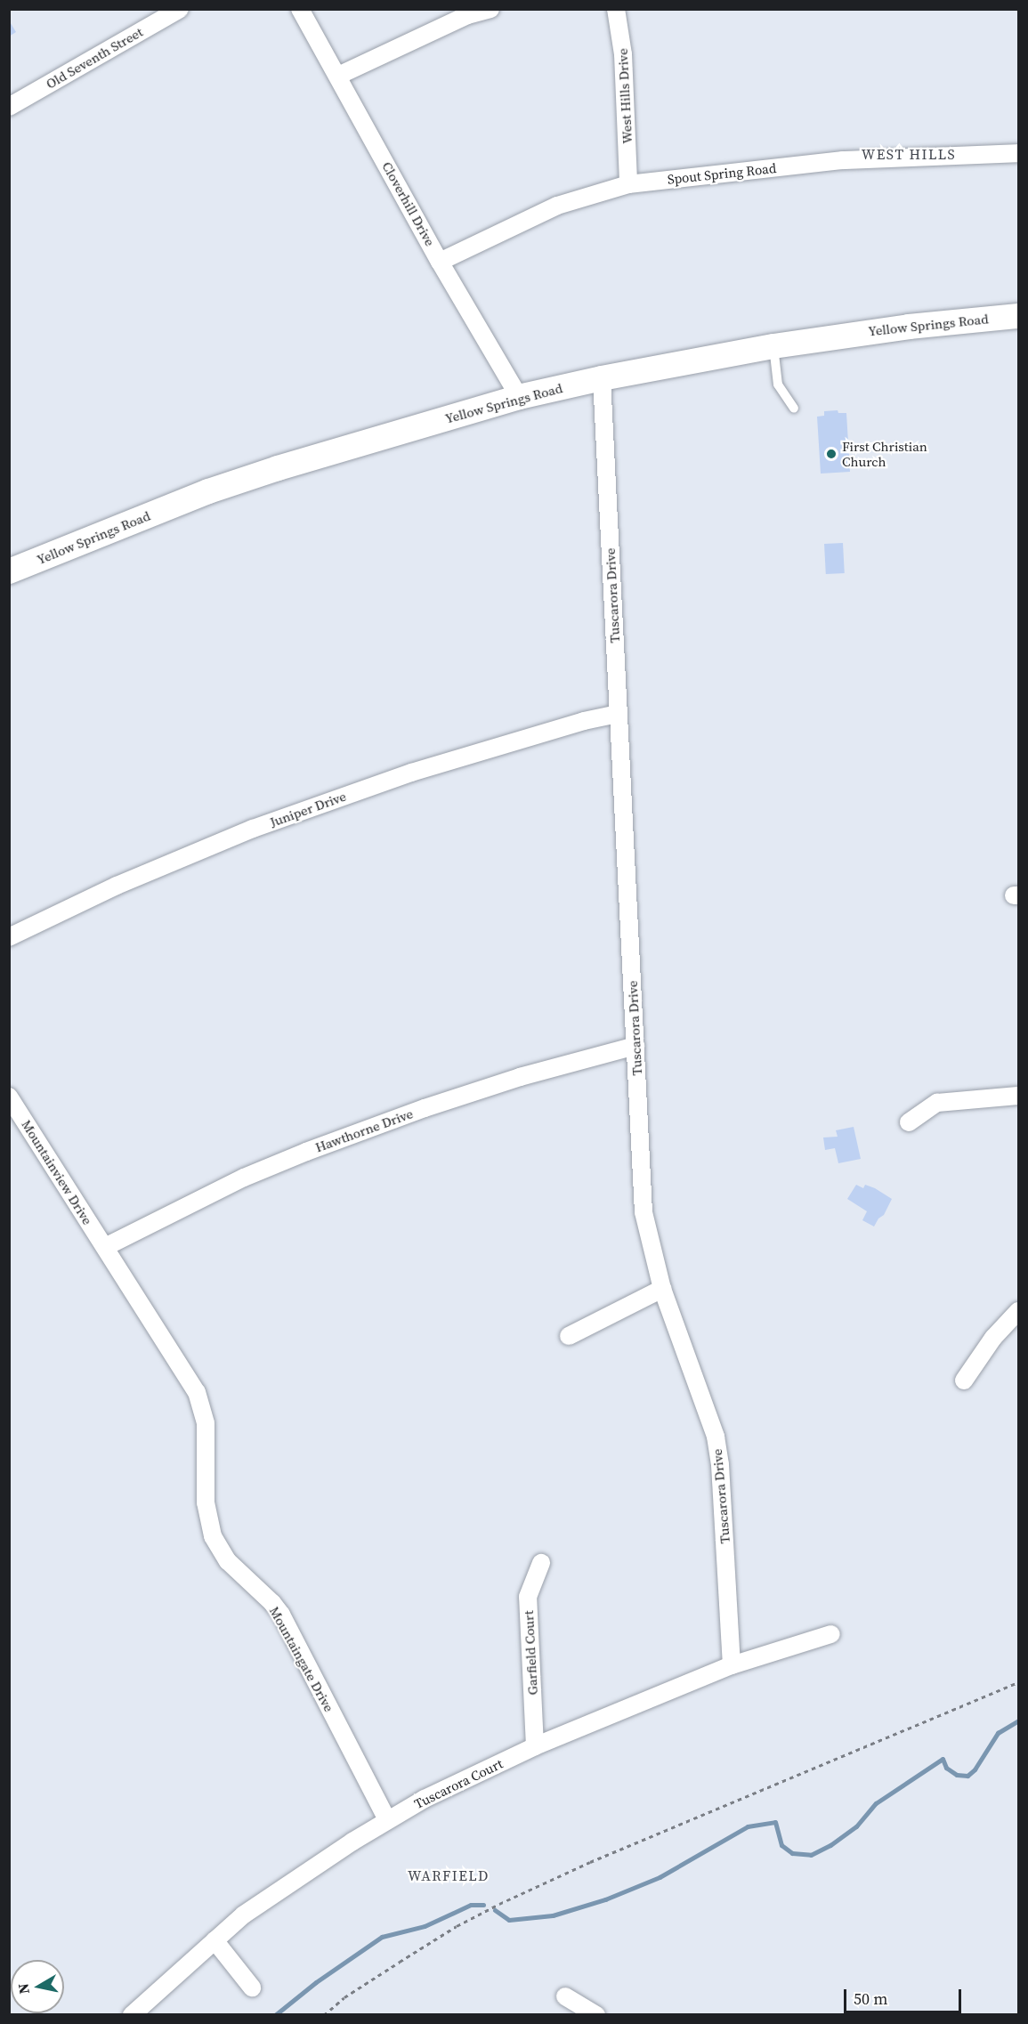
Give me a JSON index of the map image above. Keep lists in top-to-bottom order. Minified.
{"streets":{"main road":["Yellow Springs Road"],"street":["Old Seventh Street","West Hills Drive","Spout Spring Road","Cloverhill Drive","Tuscarora Drive","Juniper Drive","Hawthorne Drive","Mountainview Drive","Garfield Court","Mountaingate Drive","Tuscarora Court"]},"crossings":[["West Hills Drive","Spout Spring Road"],["Spout Spring Road","Cloverhill Drive"],["Cloverhill Drive","Yellow Springs Road"],["Yellow Springs Road","Tuscarora Drive"],["Tuscarora Drive","Juniper Drive"],["Tuscarora Drive","Hawthorne Drive"],["Tuscarora Drive","Tuscarora Court"],["Hawthorne Drive","Mountainview Drive"],["Hawthorne Drive","Mountaingate Drive"],["Mountainview Drive","Mountaingate Drive"],["Garfield Court","Tuscarora Court"],["Mountaingate Drive","Tuscarora Court"]],"districts":["WEST HILLS","WARFIELD"],"places":["First Christian Church"],"scale_bar":"50 m","north":"left"}
